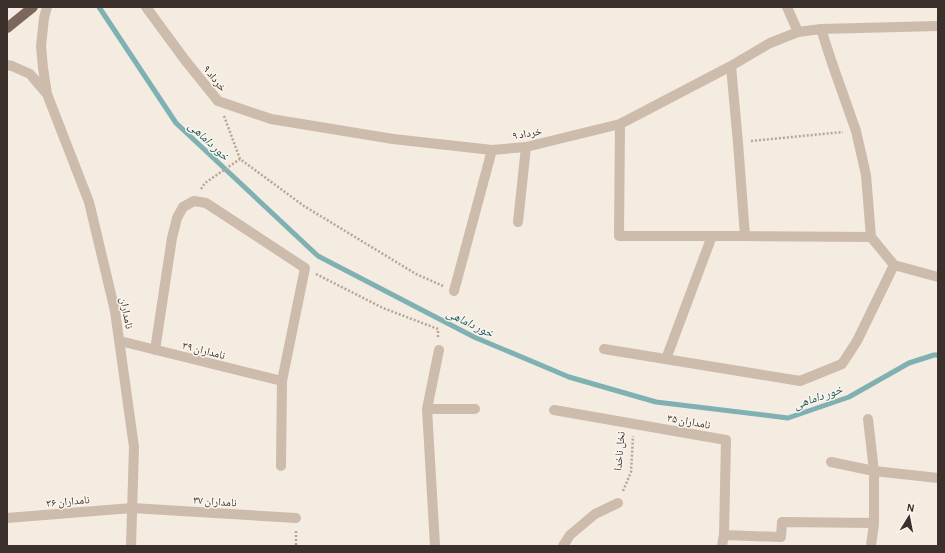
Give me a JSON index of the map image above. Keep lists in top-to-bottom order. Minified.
{"streets":{"street":["خرداد ۹","نامداران","نامداران ۳۹","نامداران ۳۵","نامداران ۳۶","نامداران ۳۷"],"path":["نخل ناخدا"]},"crossings":[["نامداران","نامداران ۳۹"],["نامداران","نامداران ۳۶"],["نامداران","نامداران ۳۷"],["نامداران ۳۵","نخل ناخدا"],["نامداران ۳۶","نامداران ۳۷"]],"water":["خور داماهی"],"north":"top"}
